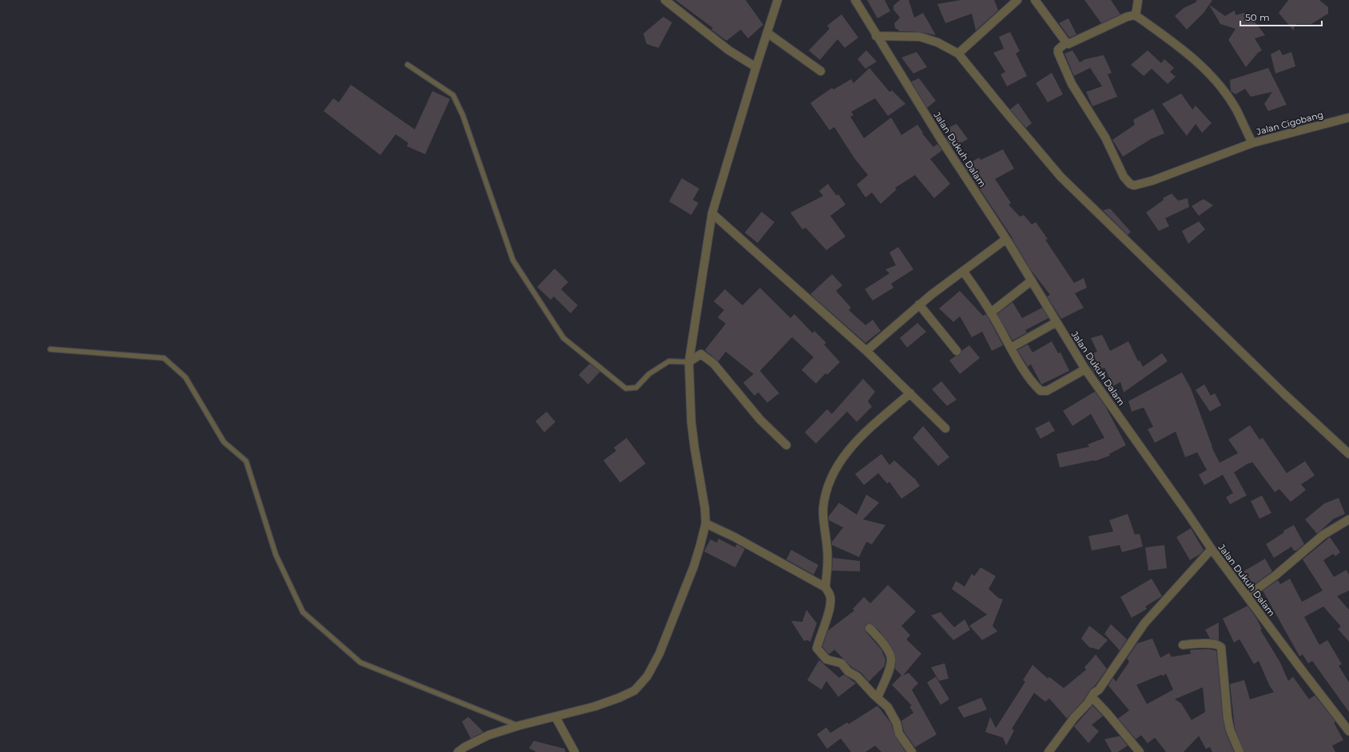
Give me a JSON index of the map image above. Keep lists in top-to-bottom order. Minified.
{"streets":{"street":["Jalan Cigobang","Jalan Dukuh Dalam"]},"scale_bar":"50 m"}
